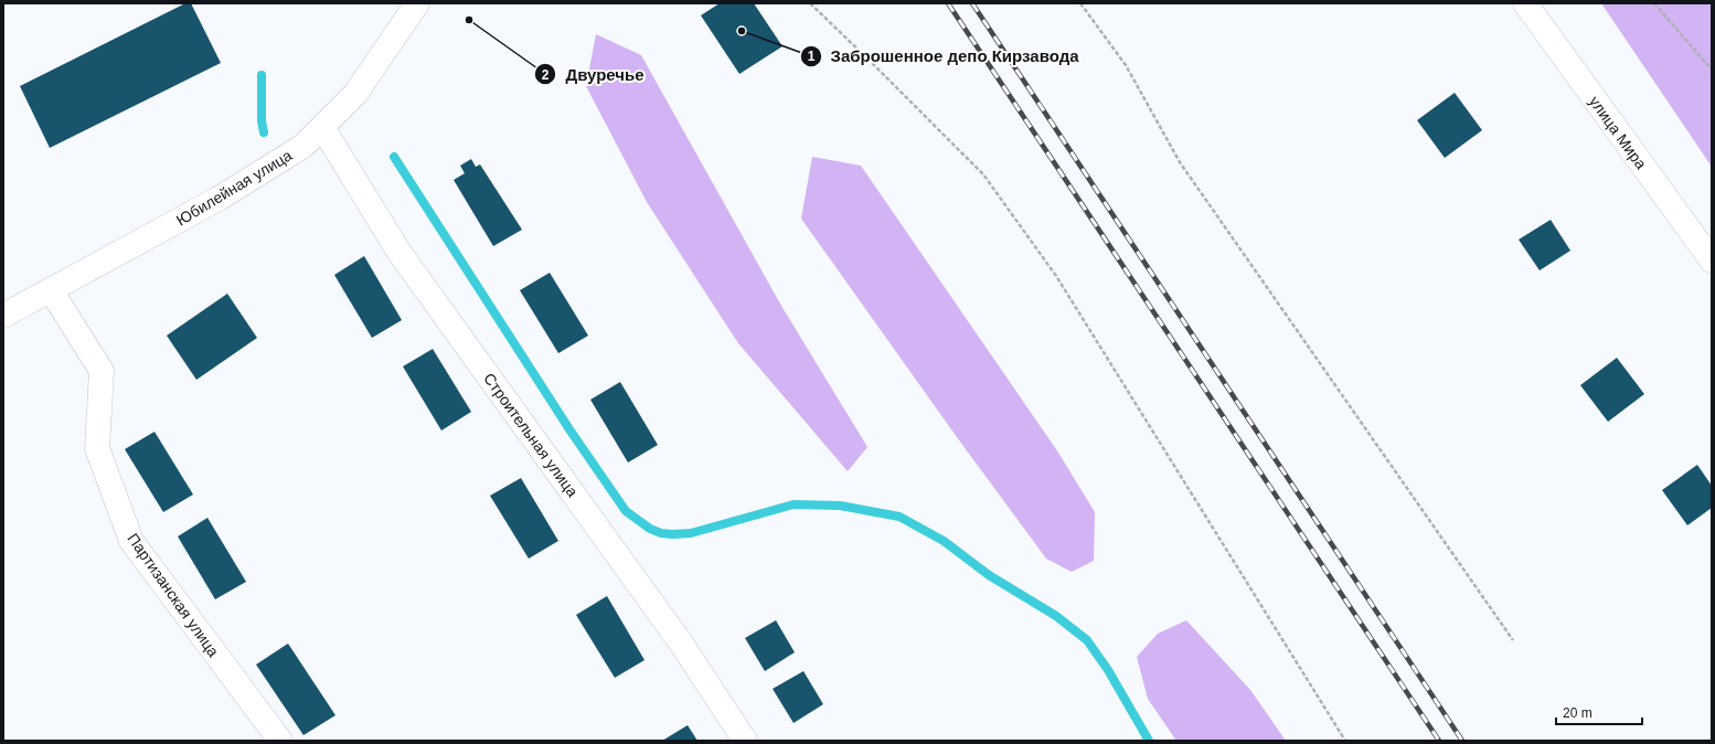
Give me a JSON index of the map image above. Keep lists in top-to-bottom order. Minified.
{"streets":{"street":["улица Мира","Юбилейная улица","Строительная улица","Партизанская улица"]},"crossings":[["Юбилейная улица","Строительная улица"],["Юбилейная улица","Партизанская улица"]],"places":["Двуречье","Заброшенное депо Кирзавода"],"scale_bar":"20 m"}
